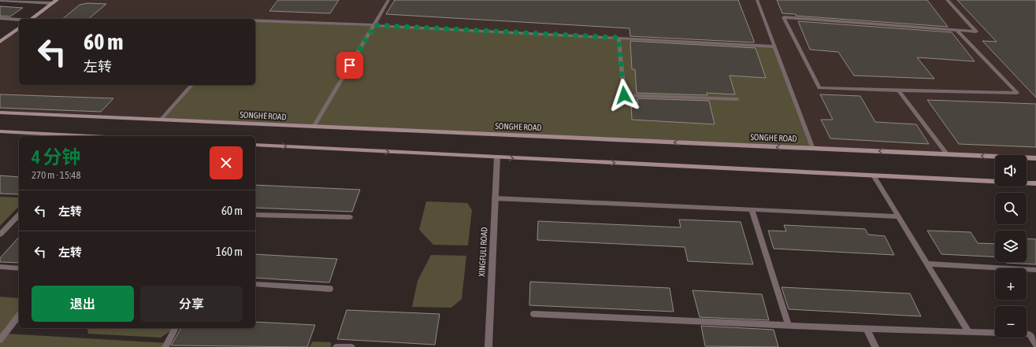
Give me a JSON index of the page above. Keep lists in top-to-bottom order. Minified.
{"streets":{"main road":["SONGHE ROAD"],"street":["XINGFULI ROAD"]},"page":{"turn":["60 m","左转"],"heading":["4 分钟","270 m · 15:48"],"map_buttons":["+","−"],"list":[{"name":"左转","value":"60 m"},{"name":"左转","value":"160 m"}],"buttons":["退出","分享"]}}
